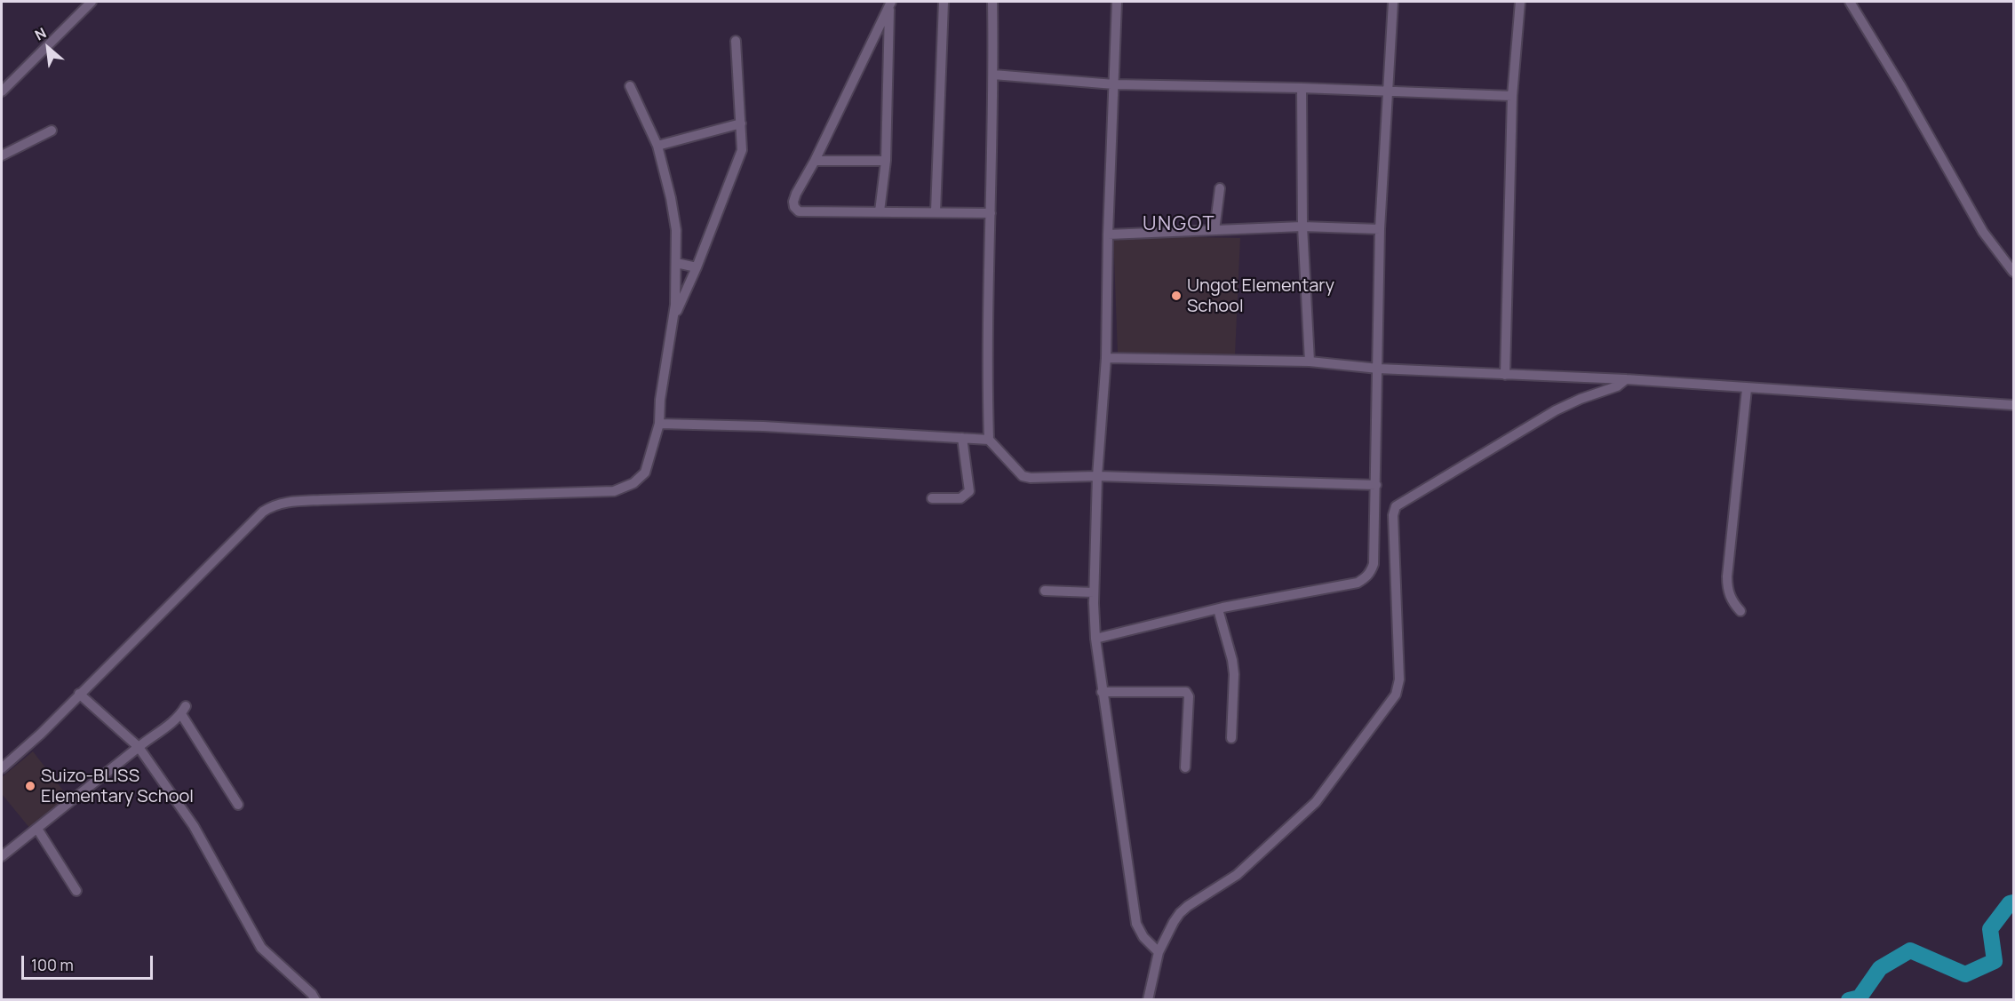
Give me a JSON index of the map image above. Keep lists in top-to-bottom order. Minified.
{"districts":["UNGOT"],"places":["Ungot Elementary School","Suizo-BLISS Elementary School"],"scale_bar":"100 m","north":"top left"}
